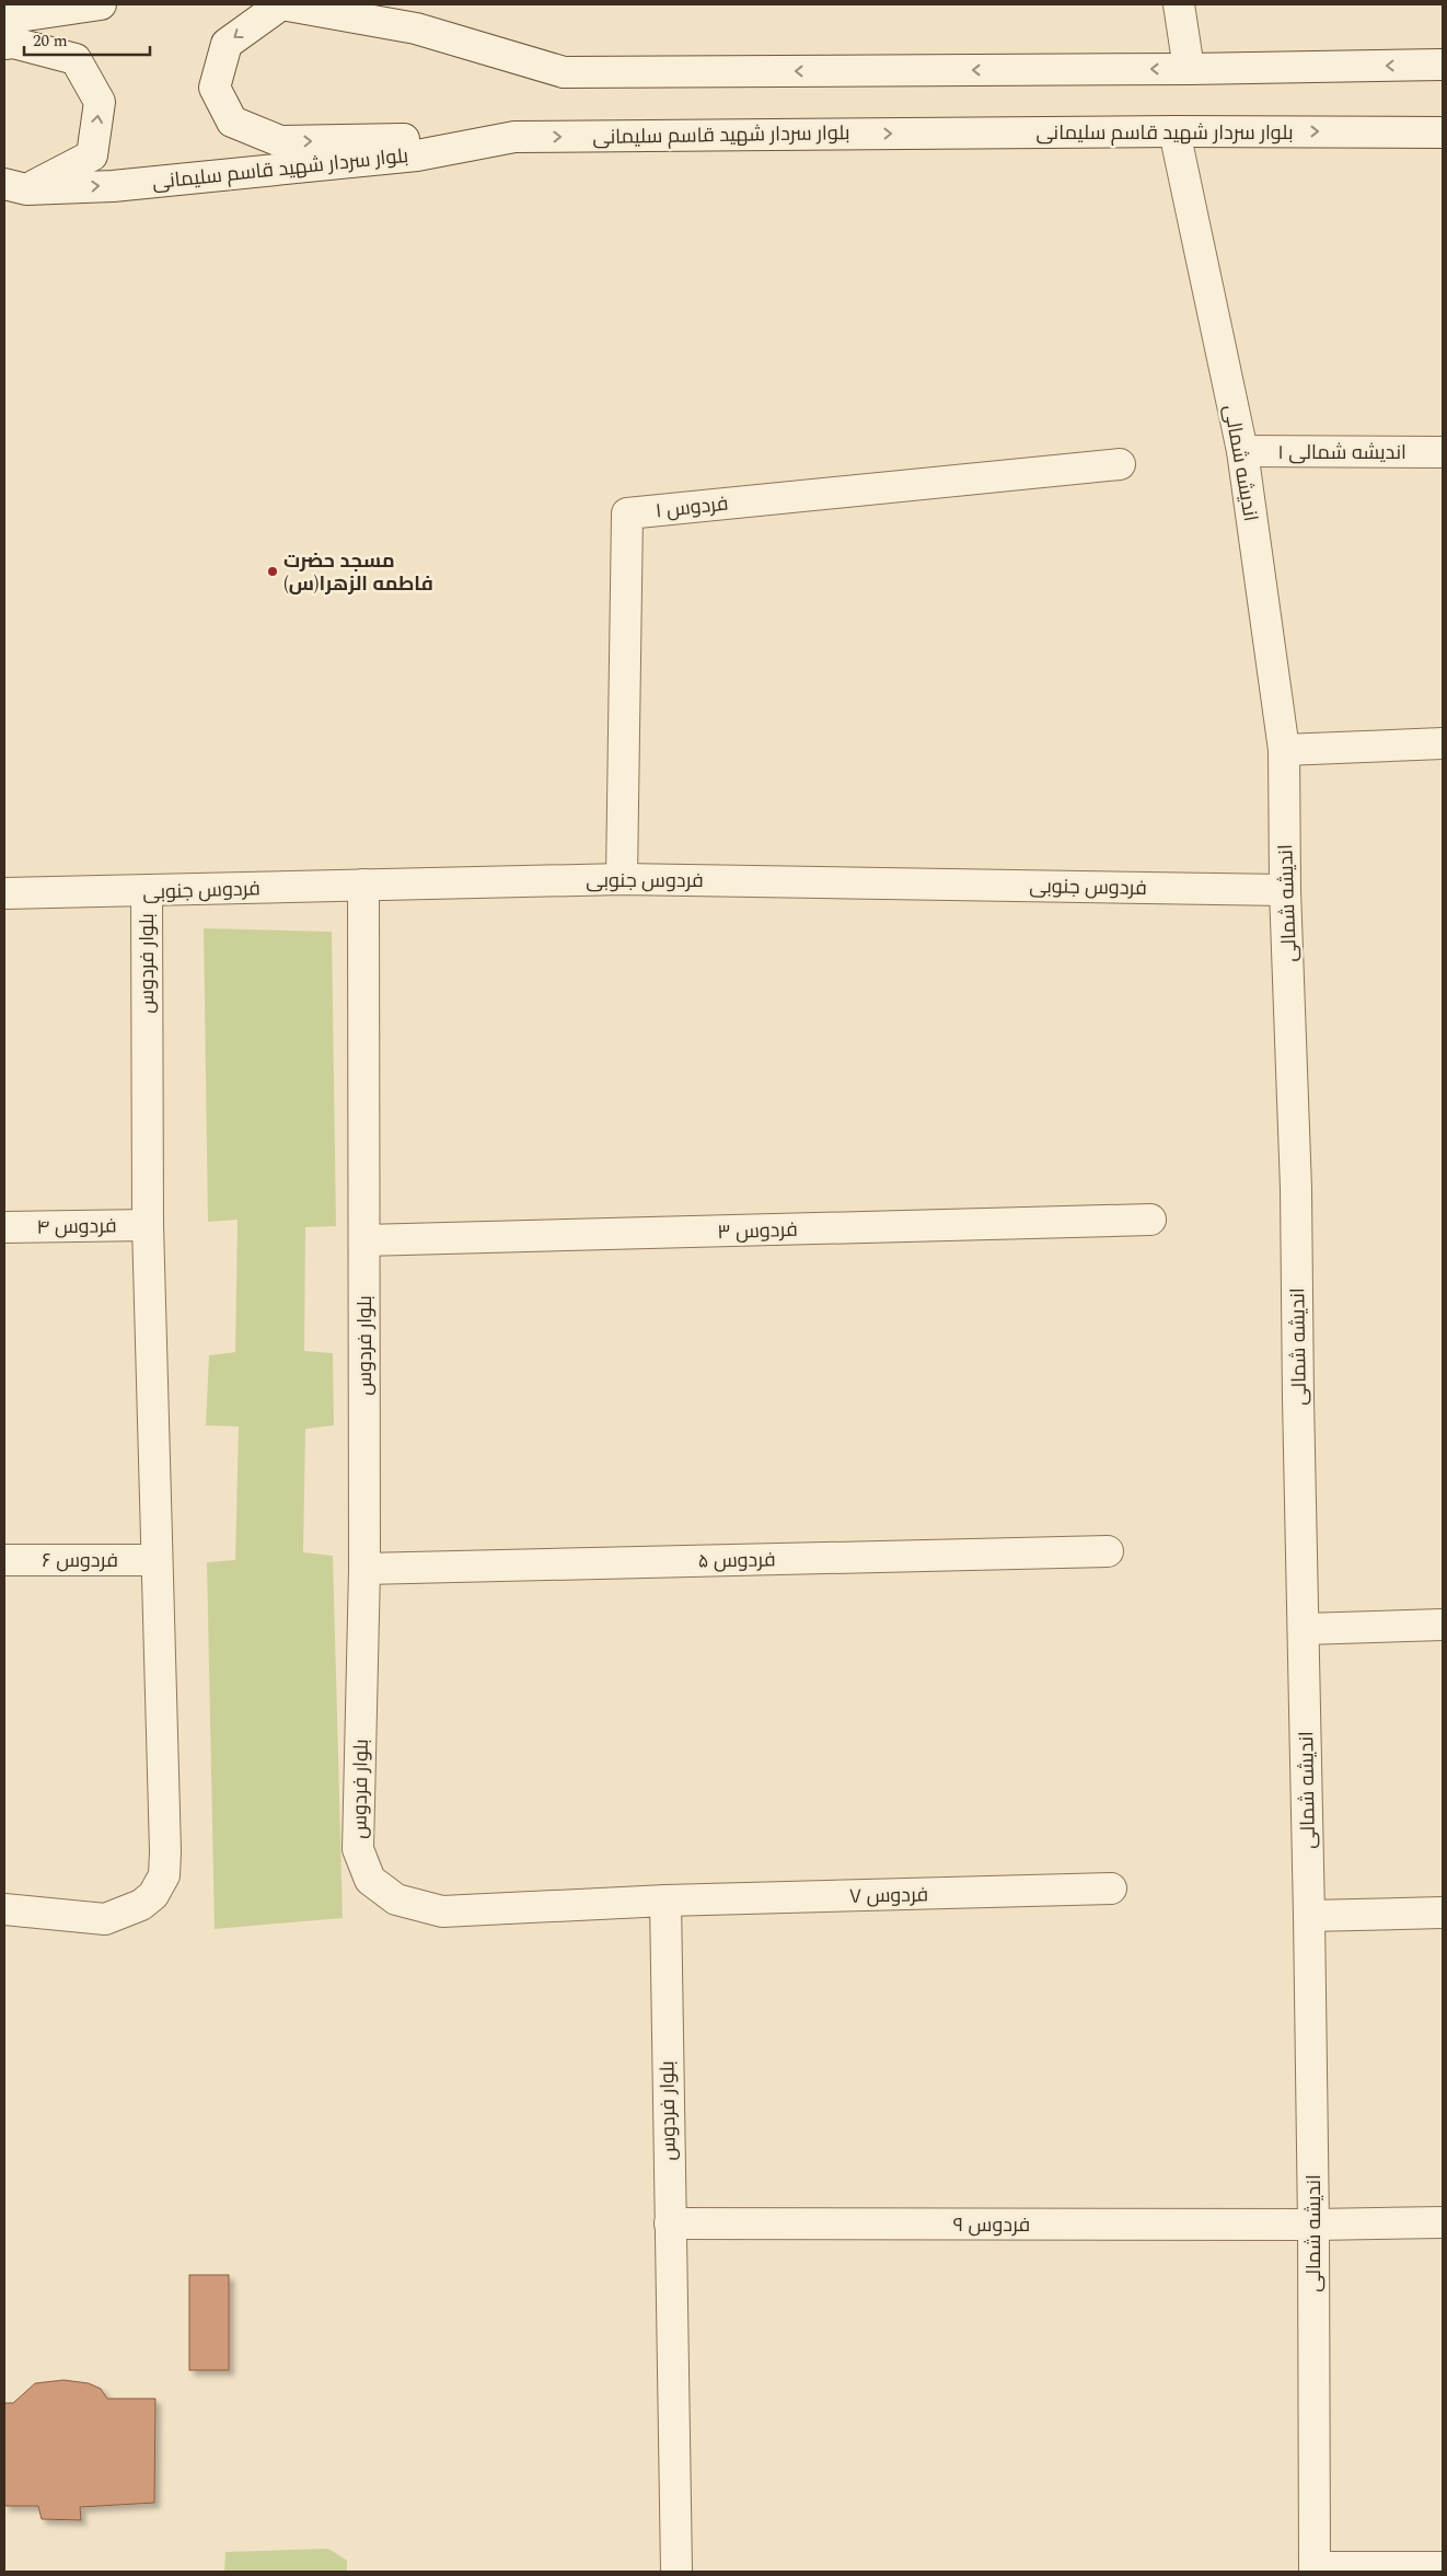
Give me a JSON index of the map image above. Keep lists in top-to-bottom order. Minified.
{"streets":{"street":["بلوار سردار شهید قاسم سلیمانی","اندیشه شمالی ۱","اندیشه شمالی","فردوس ۱","فردوس جنوبی","بلوار فردوس","فردوس ۴","فردوس ۳","فردوس ۶","فردوس ۵","فردوس ۷","فردوس ۹"]},"crossings":[["بلوار سردار شهید قاسم سلیمانی","اندیشه شمالی"],["اندیشه شمالی ۱","اندیشه شمالی"],["اندیشه شمالی","فردوس جنوبی"],["اندیشه شمالی","فردوس ۹"],["فردوس ۱","فردوس جنوبی"],["فردوس جنوبی","بلوار فردوس"],["بلوار فردوس","فردوس ۴"],["بلوار فردوس","فردوس ۳"],["بلوار فردوس","فردوس ۶"],["بلوار فردوس","فردوس ۵"],["بلوار فردوس","فردوس ۷"],["بلوار فردوس","فردوس ۹"]],"places":["مسجد حضرت فاطمه الزهرا(س)"],"scale_bar":"20 m"}
